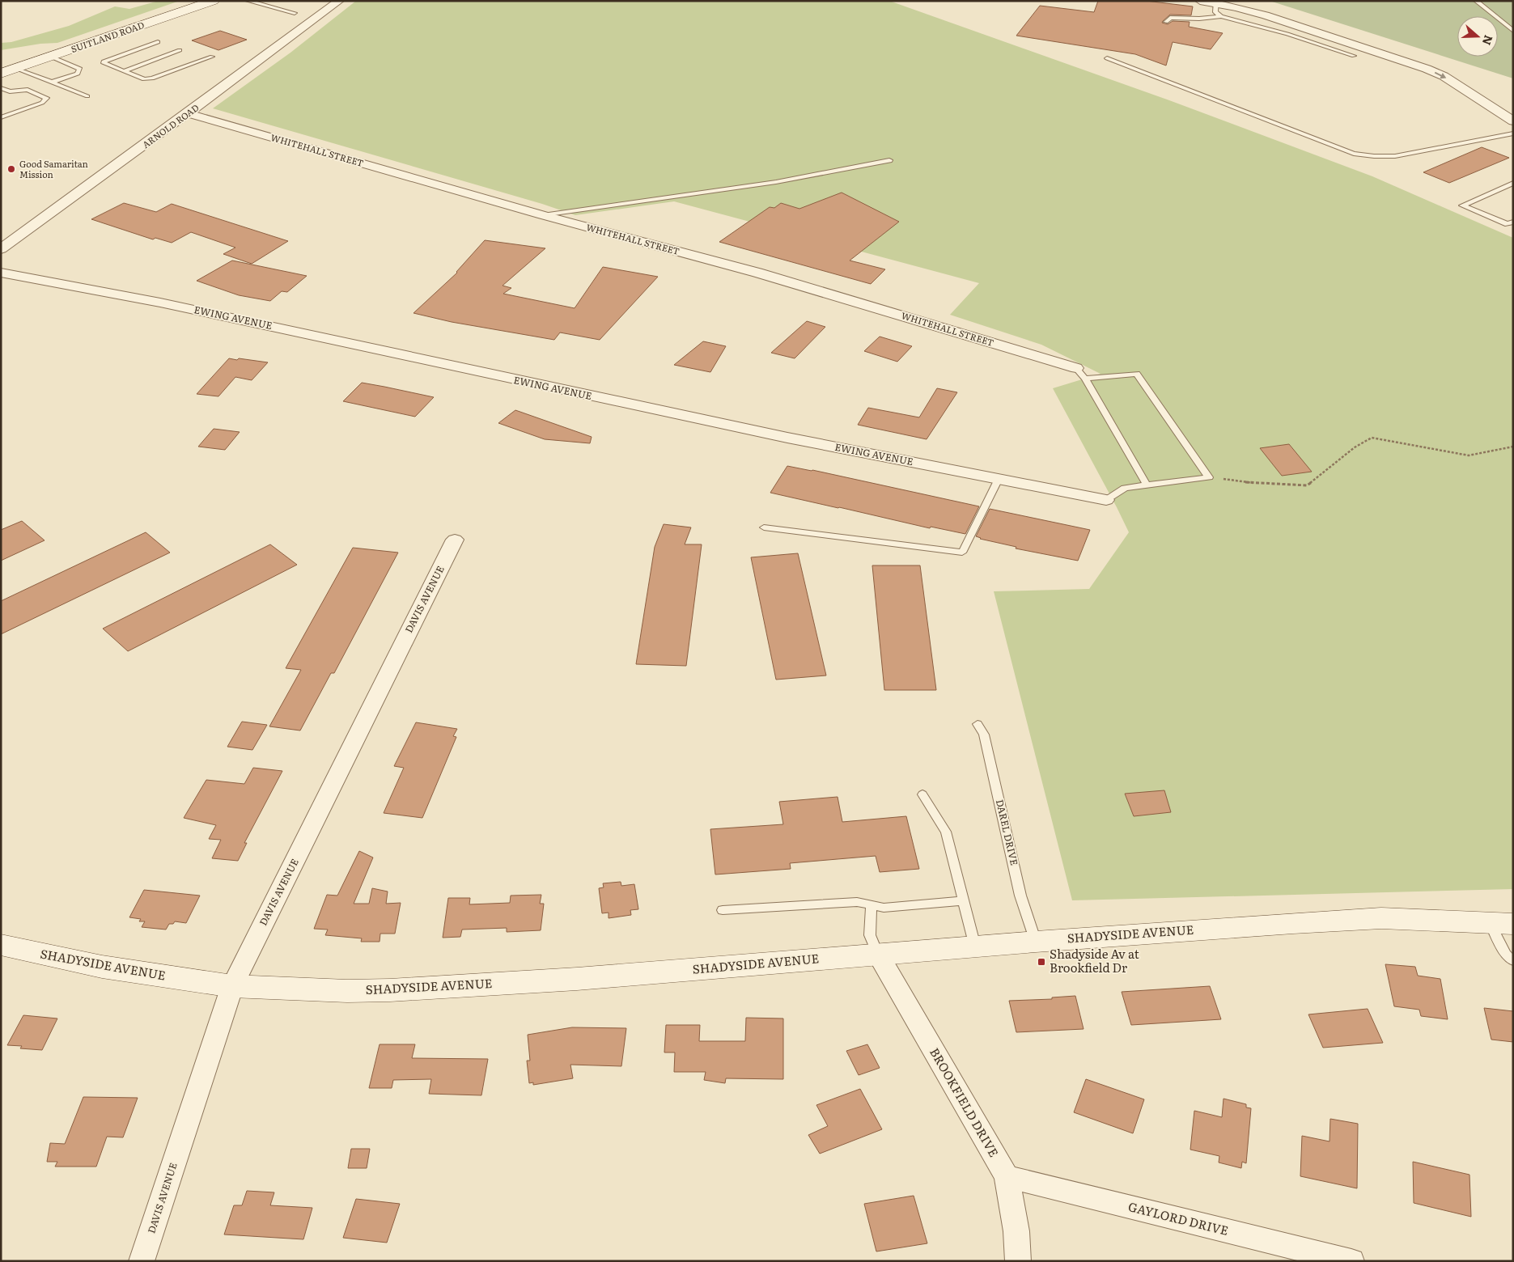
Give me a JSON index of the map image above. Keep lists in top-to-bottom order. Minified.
{"streets":{"street":["SUITLAND ROAD","ARNOLD ROAD","WHITEHALL STREET","EWING AVENUE","DAVIS AVENUE","SHADYSIDE AVENUE","BROOKFIELD DRIVE","GAYLORD DRIVE"],"lane":["DAREL DRIVE"]},"crossings":[["ARNOLD ROAD","WHITEHALL STREET"],["DAVIS AVENUE","SHADYSIDE AVENUE"],["DAREL DRIVE","SHADYSIDE AVENUE"],["SHADYSIDE AVENUE","BROOKFIELD DRIVE"],["BROOKFIELD DRIVE","GAYLORD DRIVE"]],"places":{"other":["Good Samaritan Mission"],"transit":["Shadyside Av at Brookfield Dr"]},"north":"right"}
